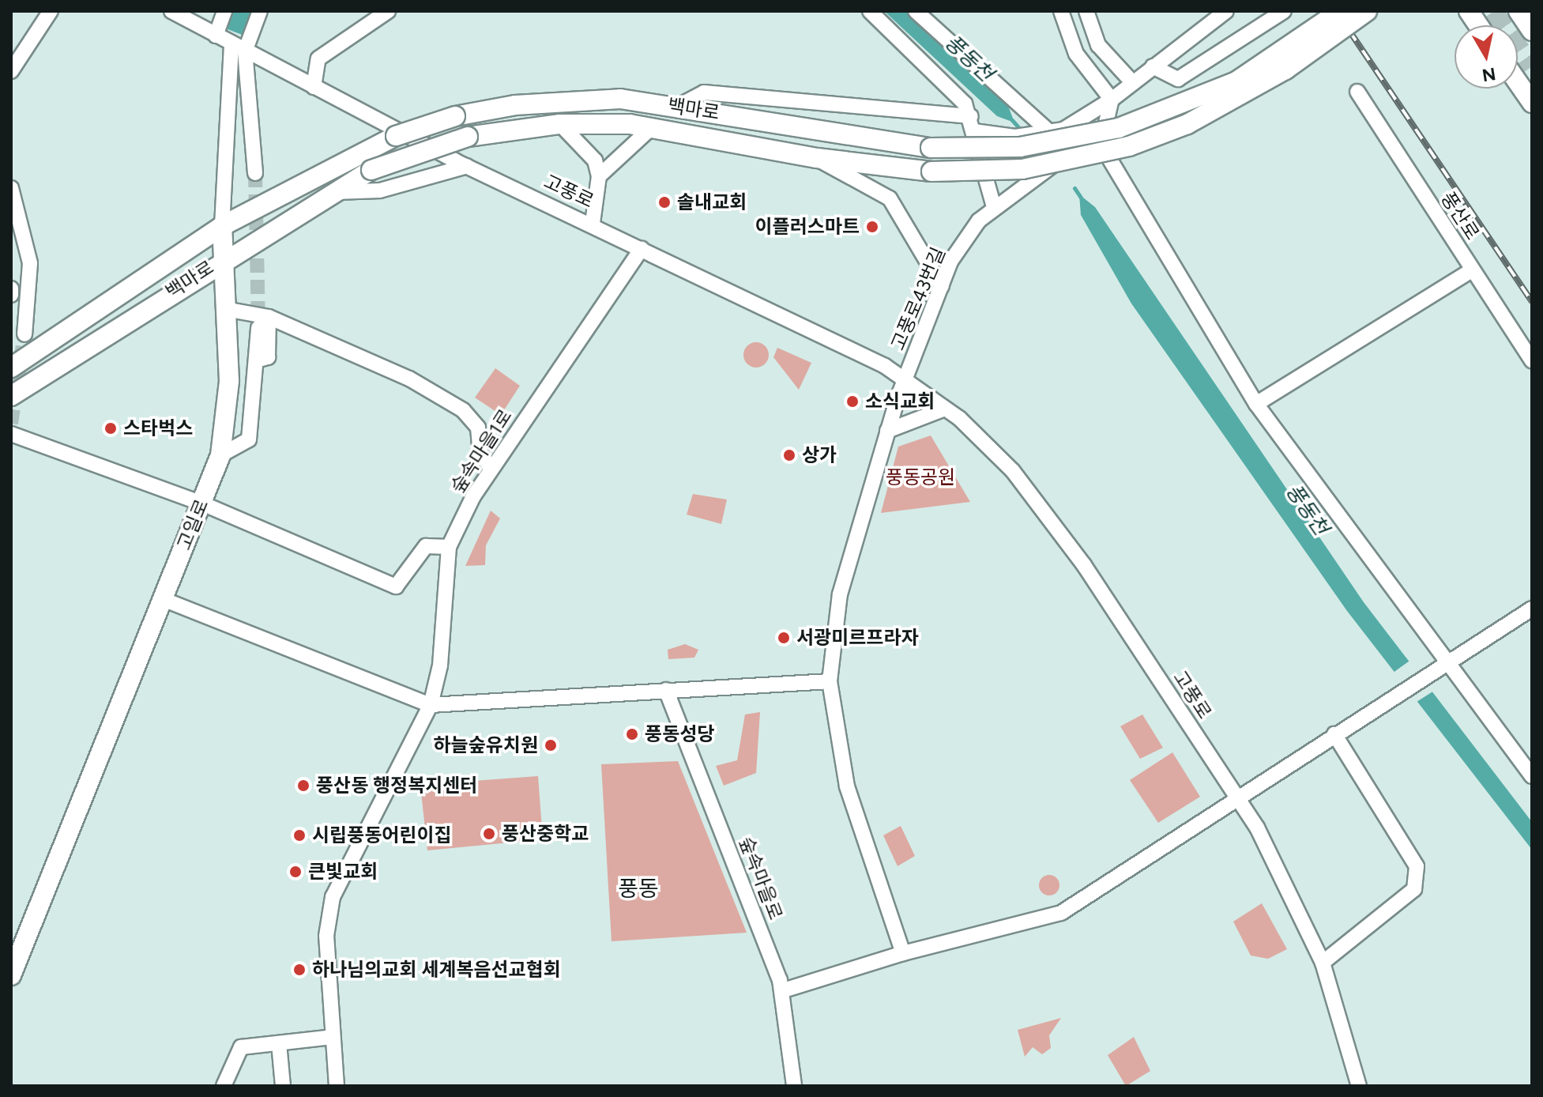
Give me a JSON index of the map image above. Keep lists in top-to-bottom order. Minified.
{"streets":{"main road":["백마로","고일로"],"street":["고풍로","풍산로","고풍로43번길","숲속마을1로","숲속마을로"]},"crossings":[["백마로","고일로"],["고풍로","고풍로43번길"],["고풍로","숲속마을1로"],["고풍로","고일로"]],"districts":["풍동"],"water":["풍동천"],"parks":["풍동공원"],"places":["솔내교회","이플러스마트","소식교회","스타벅스","상가","서광미르프라자","풍동성당","하늘숲유치원","풍산동 행정복지센터","풍산중학교","시립풍동어린이집","큰빛교회","하나님의교회 세계복음선교협회"],"north":"bottom"}
